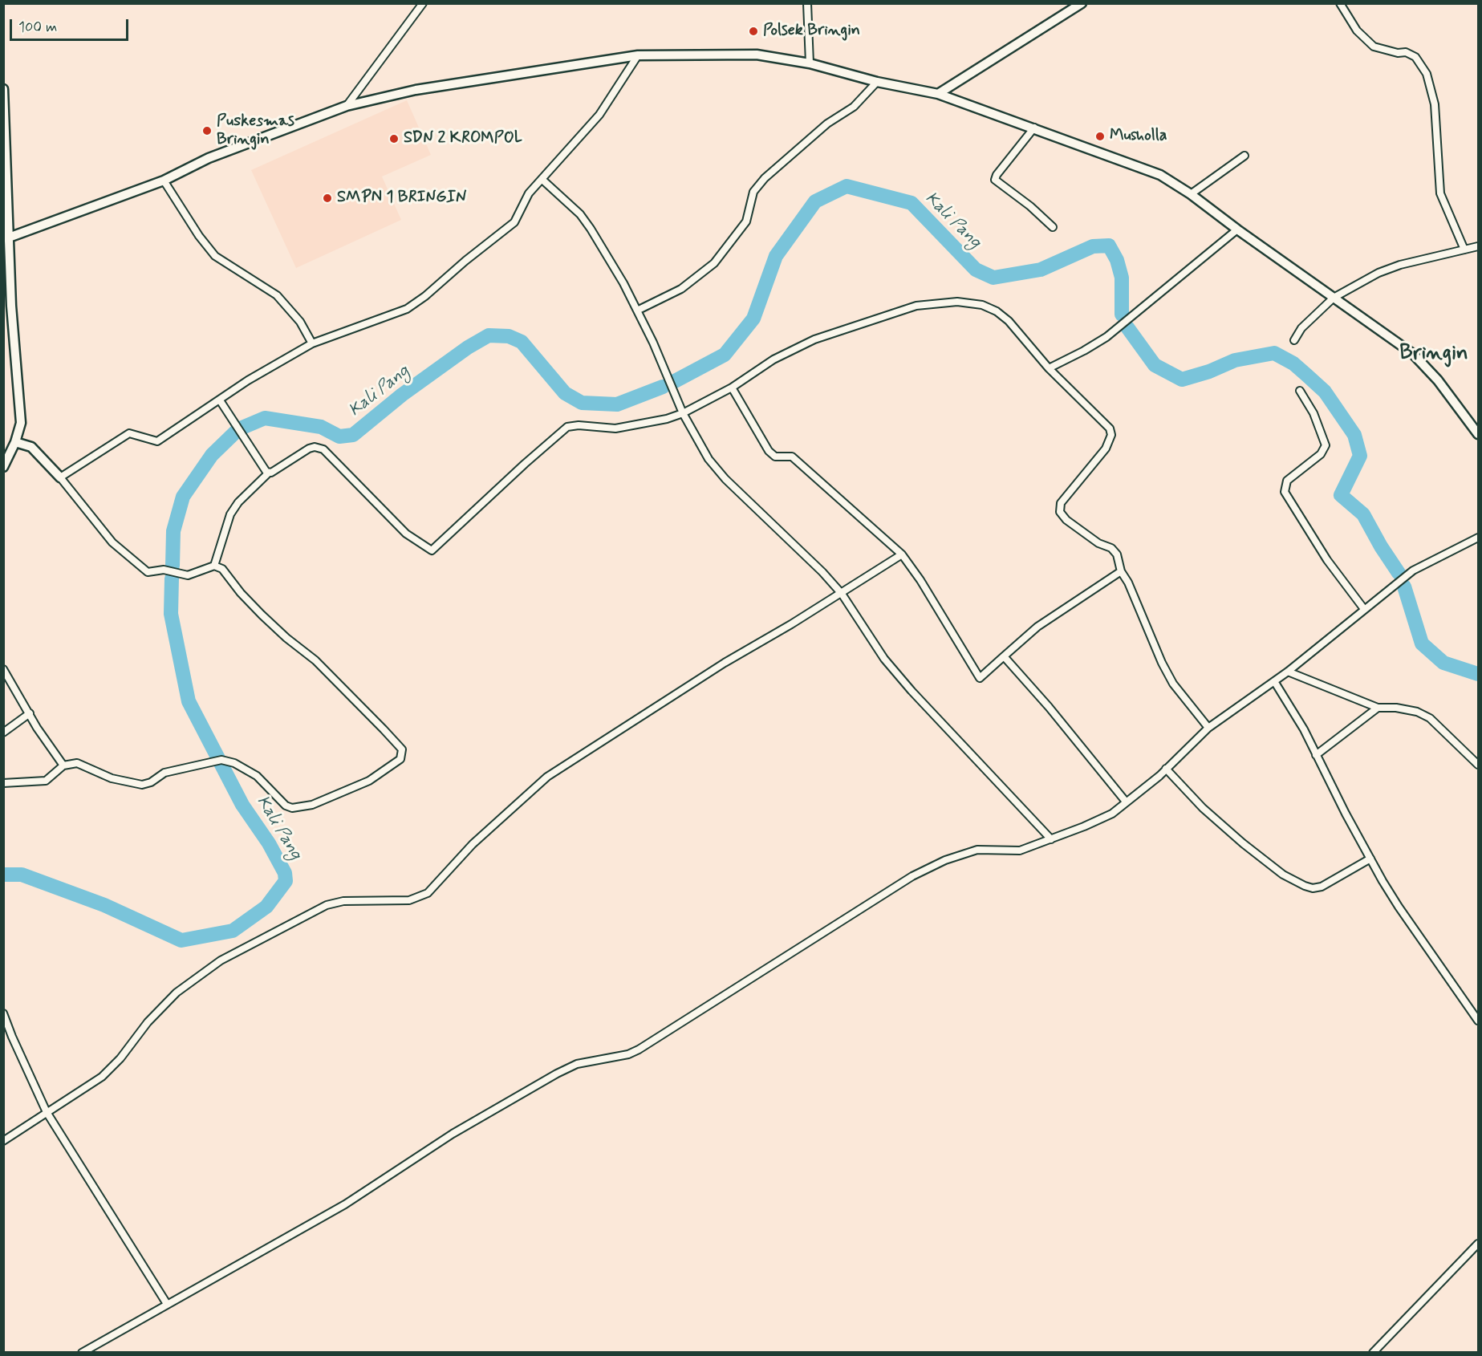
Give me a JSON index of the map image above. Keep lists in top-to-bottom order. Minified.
{"districts":["Bringin"],"water":["Kali Pang"],"places":["Polsek Bringin","Puskesmas Bringin","Musholla","SDN 2 KROMPOL","SMPN 1 BRINGIN"],"scale_bar":"100 m"}
